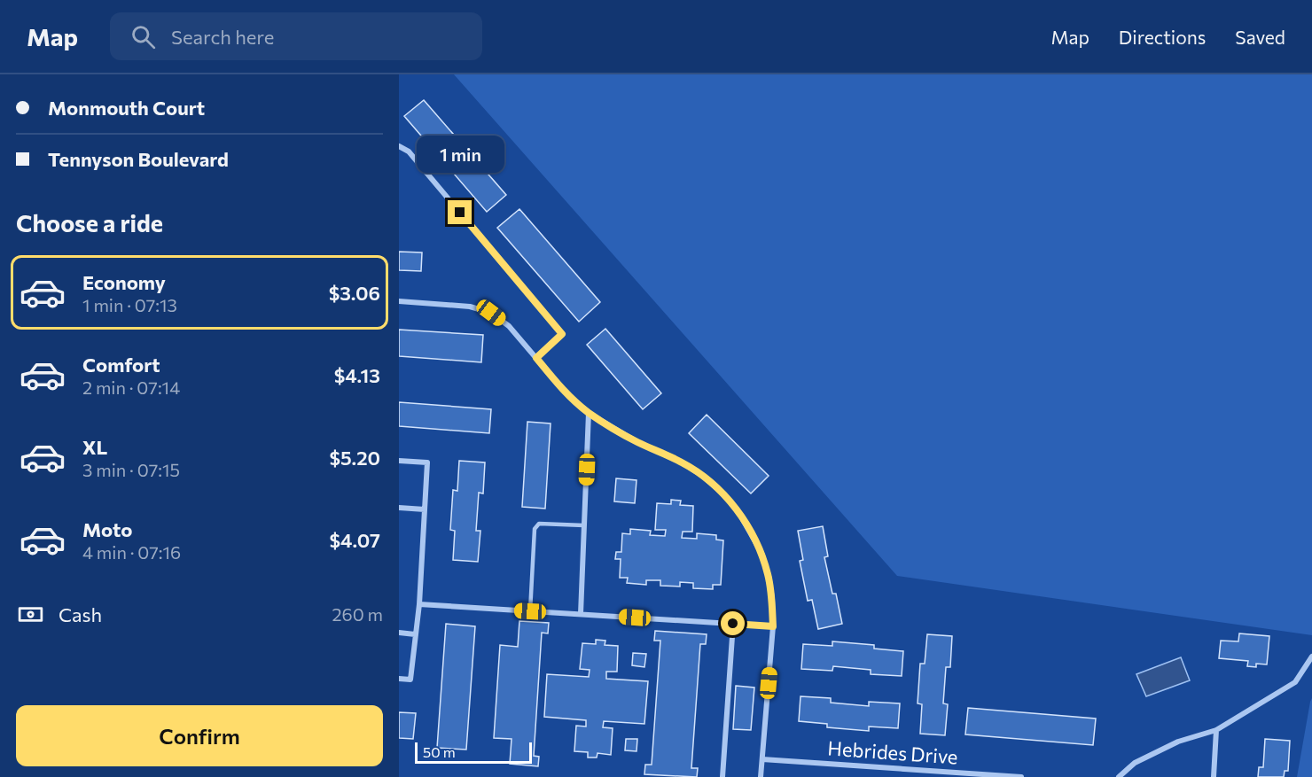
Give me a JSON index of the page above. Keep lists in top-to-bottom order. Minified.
{"streets":{"street":["Hebrides Drive"]},"scale_bar":"50 m","page":{"header":"Map","search":"Search here","nav":["Map","Directions","Saved"],"banner":["Monmouth Court","Tennyson Boulevard"],"bubble":"1 min","heading":"Choose a ride","list":[{"name":"Economy","note":"1 min · 07:13","value":"$3.06"},{"name":"Comfort","note":"2 min · 07:14","value":"$4.13"},{"name":"XL","note":"3 min · 07:15","value":"$5.20"},{"name":"Moto","note":"4 min · 07:16","value":"$4.07"}],"pay":["Cash","260 m"],"buttons":"Confirm","scale":"50 m"}}
